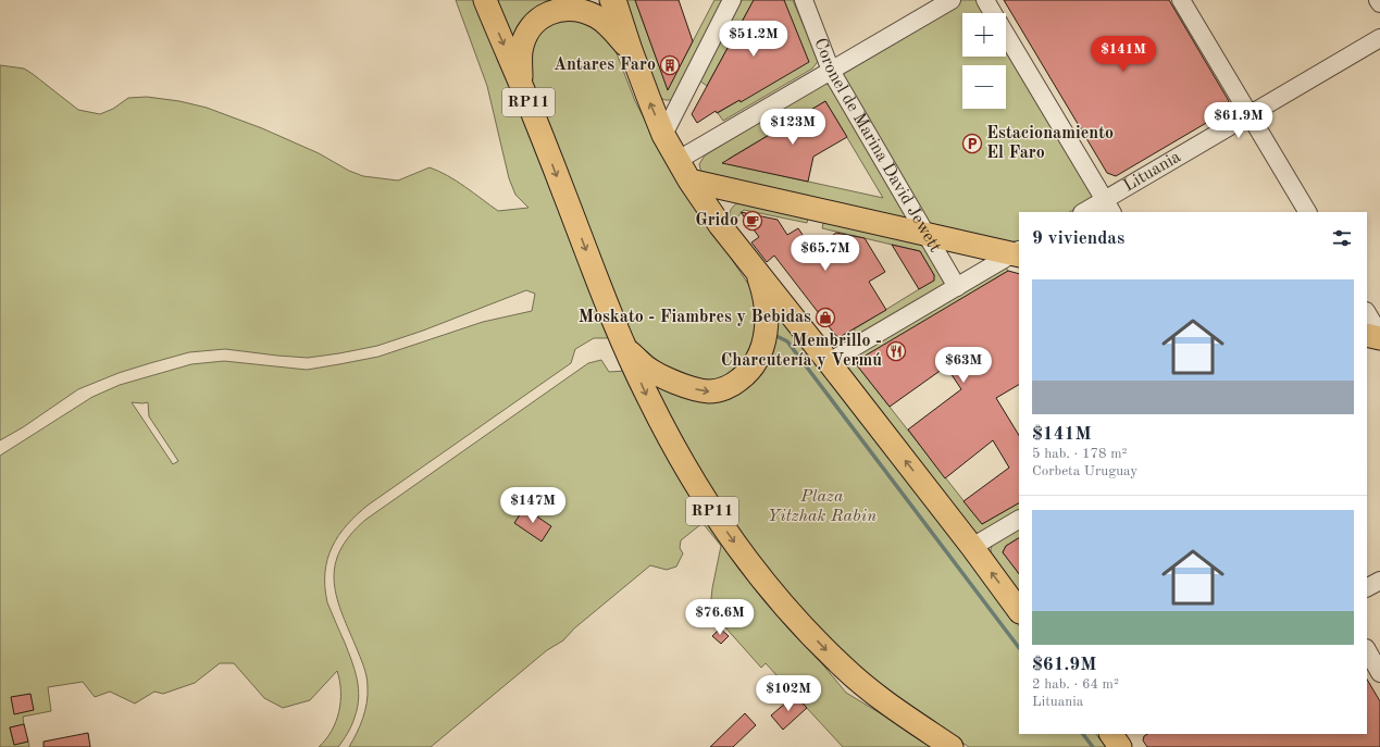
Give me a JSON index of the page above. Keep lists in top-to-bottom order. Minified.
{"streets":{"main road":["RP11"],"street":["Coronel de Marina David Jewett","Lituania"]},"parks":["Plaza Yitzhak Rabin"],"places":{"building":["Antares Faro"],"parking":["Estacionamiento El Faro"],"cafe":["Grido"],"shop":["Moskato - Fiambres y Bebidas"],"restaurant":["Membrillo - Charcutería y Vermú"]},"page":{"map_buttons":["+","−"],"price":["$51.2M","$141M","$61.9M","$123M","$65.7M","$63M","$147M","$76.6M","$102M"],"heading":"9 viviendas","list":[{"name":"$141M","note":"5 hab. · 178 m² · Corbeta Uruguay"},{"name":"$61.9M","note":"2 hab. · 64 m² · Lituania"}]}}
